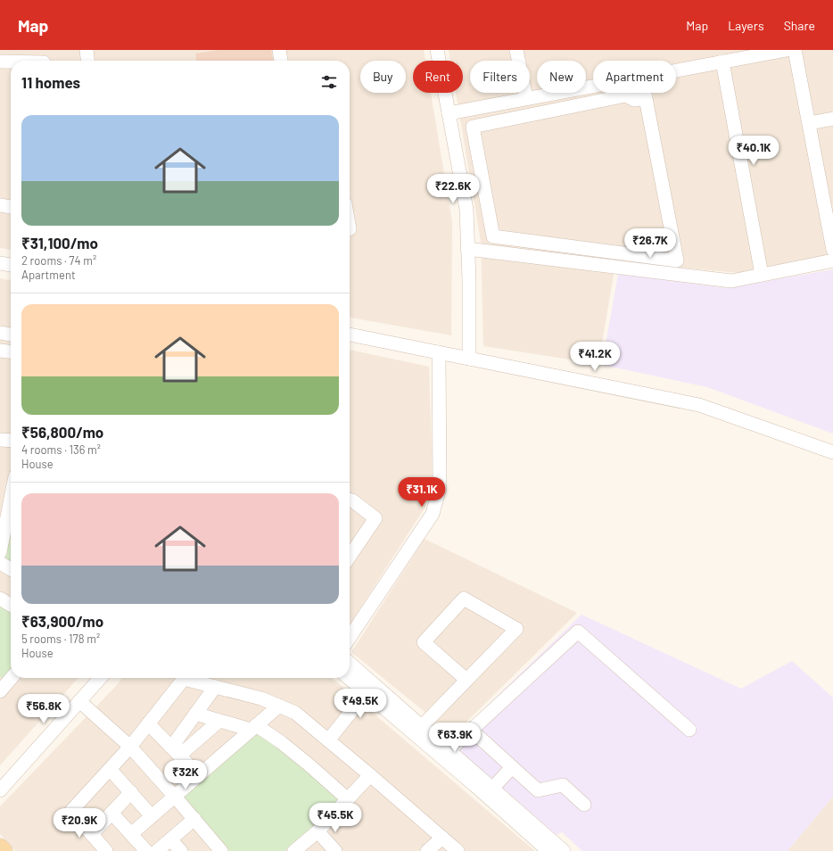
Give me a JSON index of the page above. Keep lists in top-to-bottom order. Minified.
{"page":{"header":"Map","nav":["Map","Layers","Share"],"chip":["Buy","Rent","Filters","New","Apartment"],"heading":"11 homes","list":[{"name":"₹31,100/mo","note":"2 rooms · 74 m² · Apartment"},{"name":"₹56,800/mo","note":"4 rooms · 136 m² · House"},{"name":"₹63,900/mo","note":"5 rooms · 178 m² · House"}],"price":["₹40.1K","₹22.6K","₹26.7K","₹41.2K","₹31.1K","₹49.5K","₹56.8K","₹63.9K","₹32K","₹45.5K","₹20.9K"]}}
